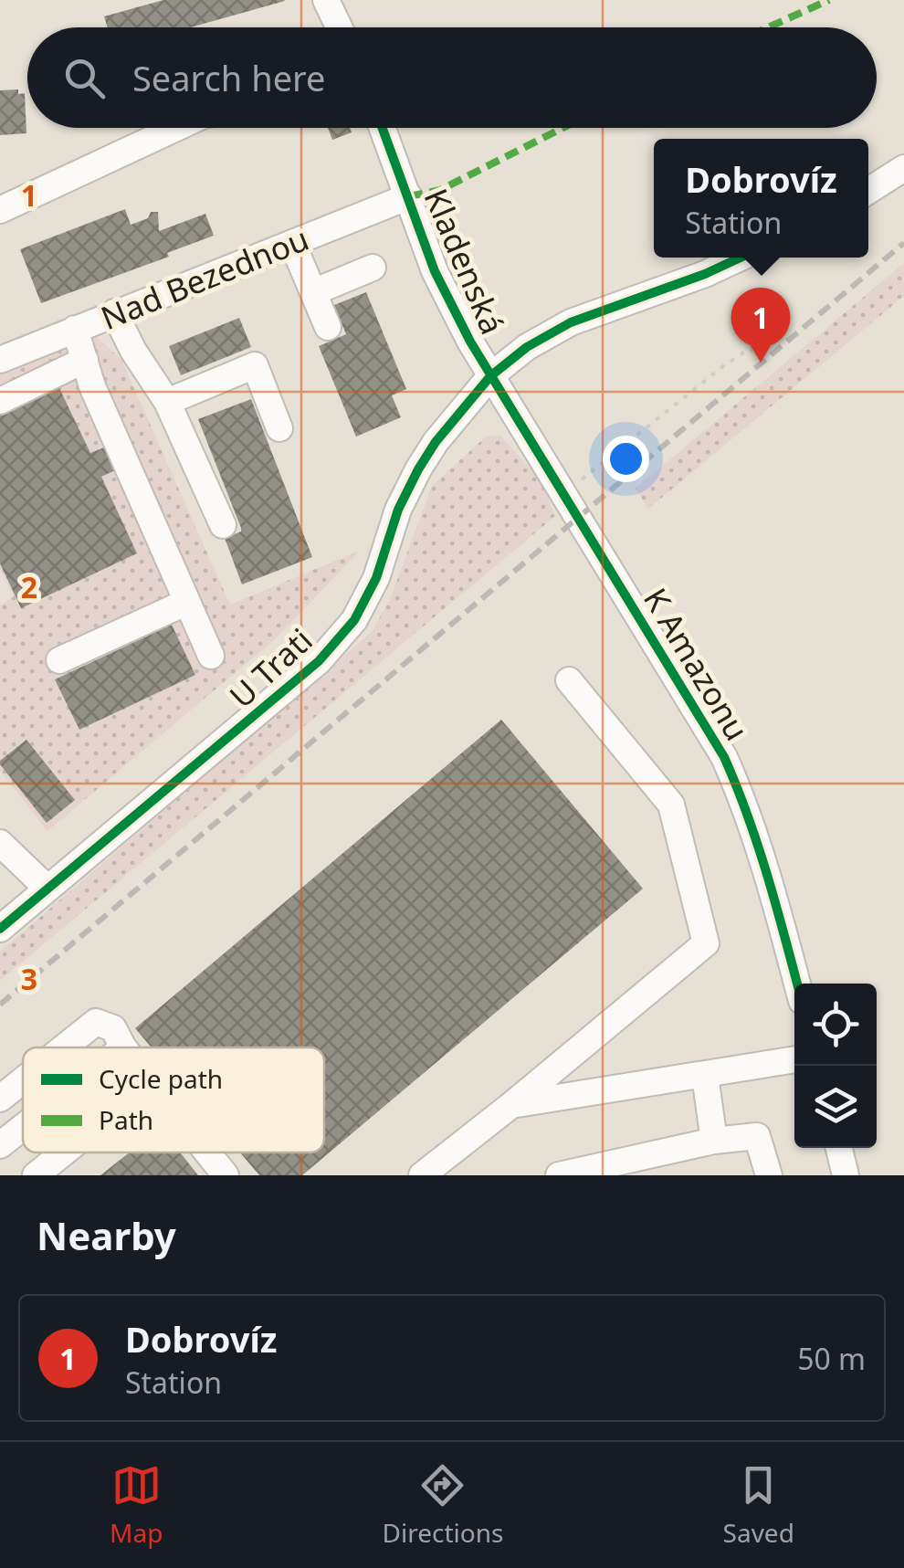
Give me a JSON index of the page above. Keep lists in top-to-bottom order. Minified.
{"streets":{"street":["Kladenská","Nad Bezednou","K Amazonu","U Trati"]},"crossings":[["Kladenská","Nad Bezednou"],["Kladenská","K Amazonu"],["Kladenská","U Trati"]],"legend":["Cycle path","Path"],"page":{"search":"Search here","popup":["Dobrovíz","Station"],"pins":"1","heading":"Nearby","list":[{"mark":"1","name":"Dobrovíz","note":"Station","value":"50 m"}],"nav":["Map","Directions","Saved"]},"grid":{"rows":["1","2","3"]}}
